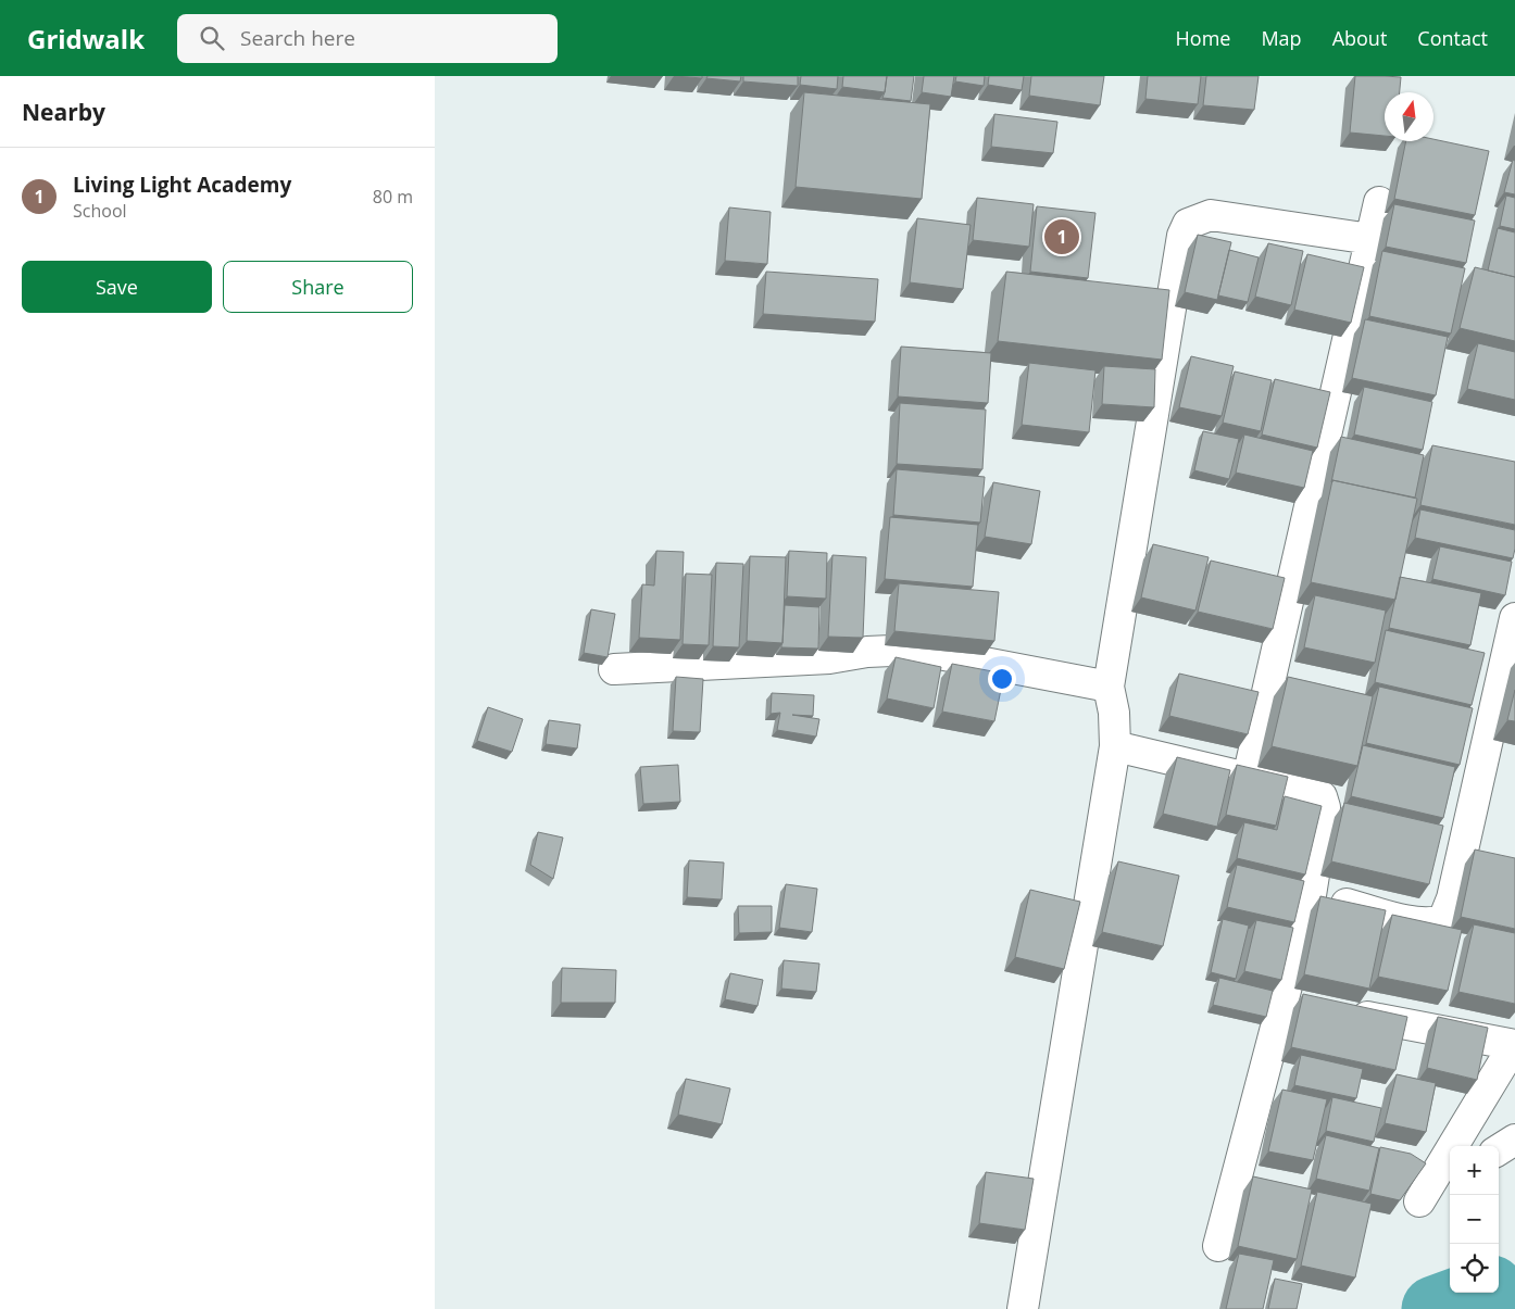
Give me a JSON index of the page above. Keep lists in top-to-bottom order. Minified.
{"north":"top","page":{"header":"Gridwalk","search":"Search here","nav":["Home","Map","About","Contact"],"heading":"Nearby","list":[{"mark":"1","name":"Living Light Academy","note":"School","value":"80 m"}],"pins":"1","buttons":["Save","Share"],"map_buttons":["+","−"]}}
